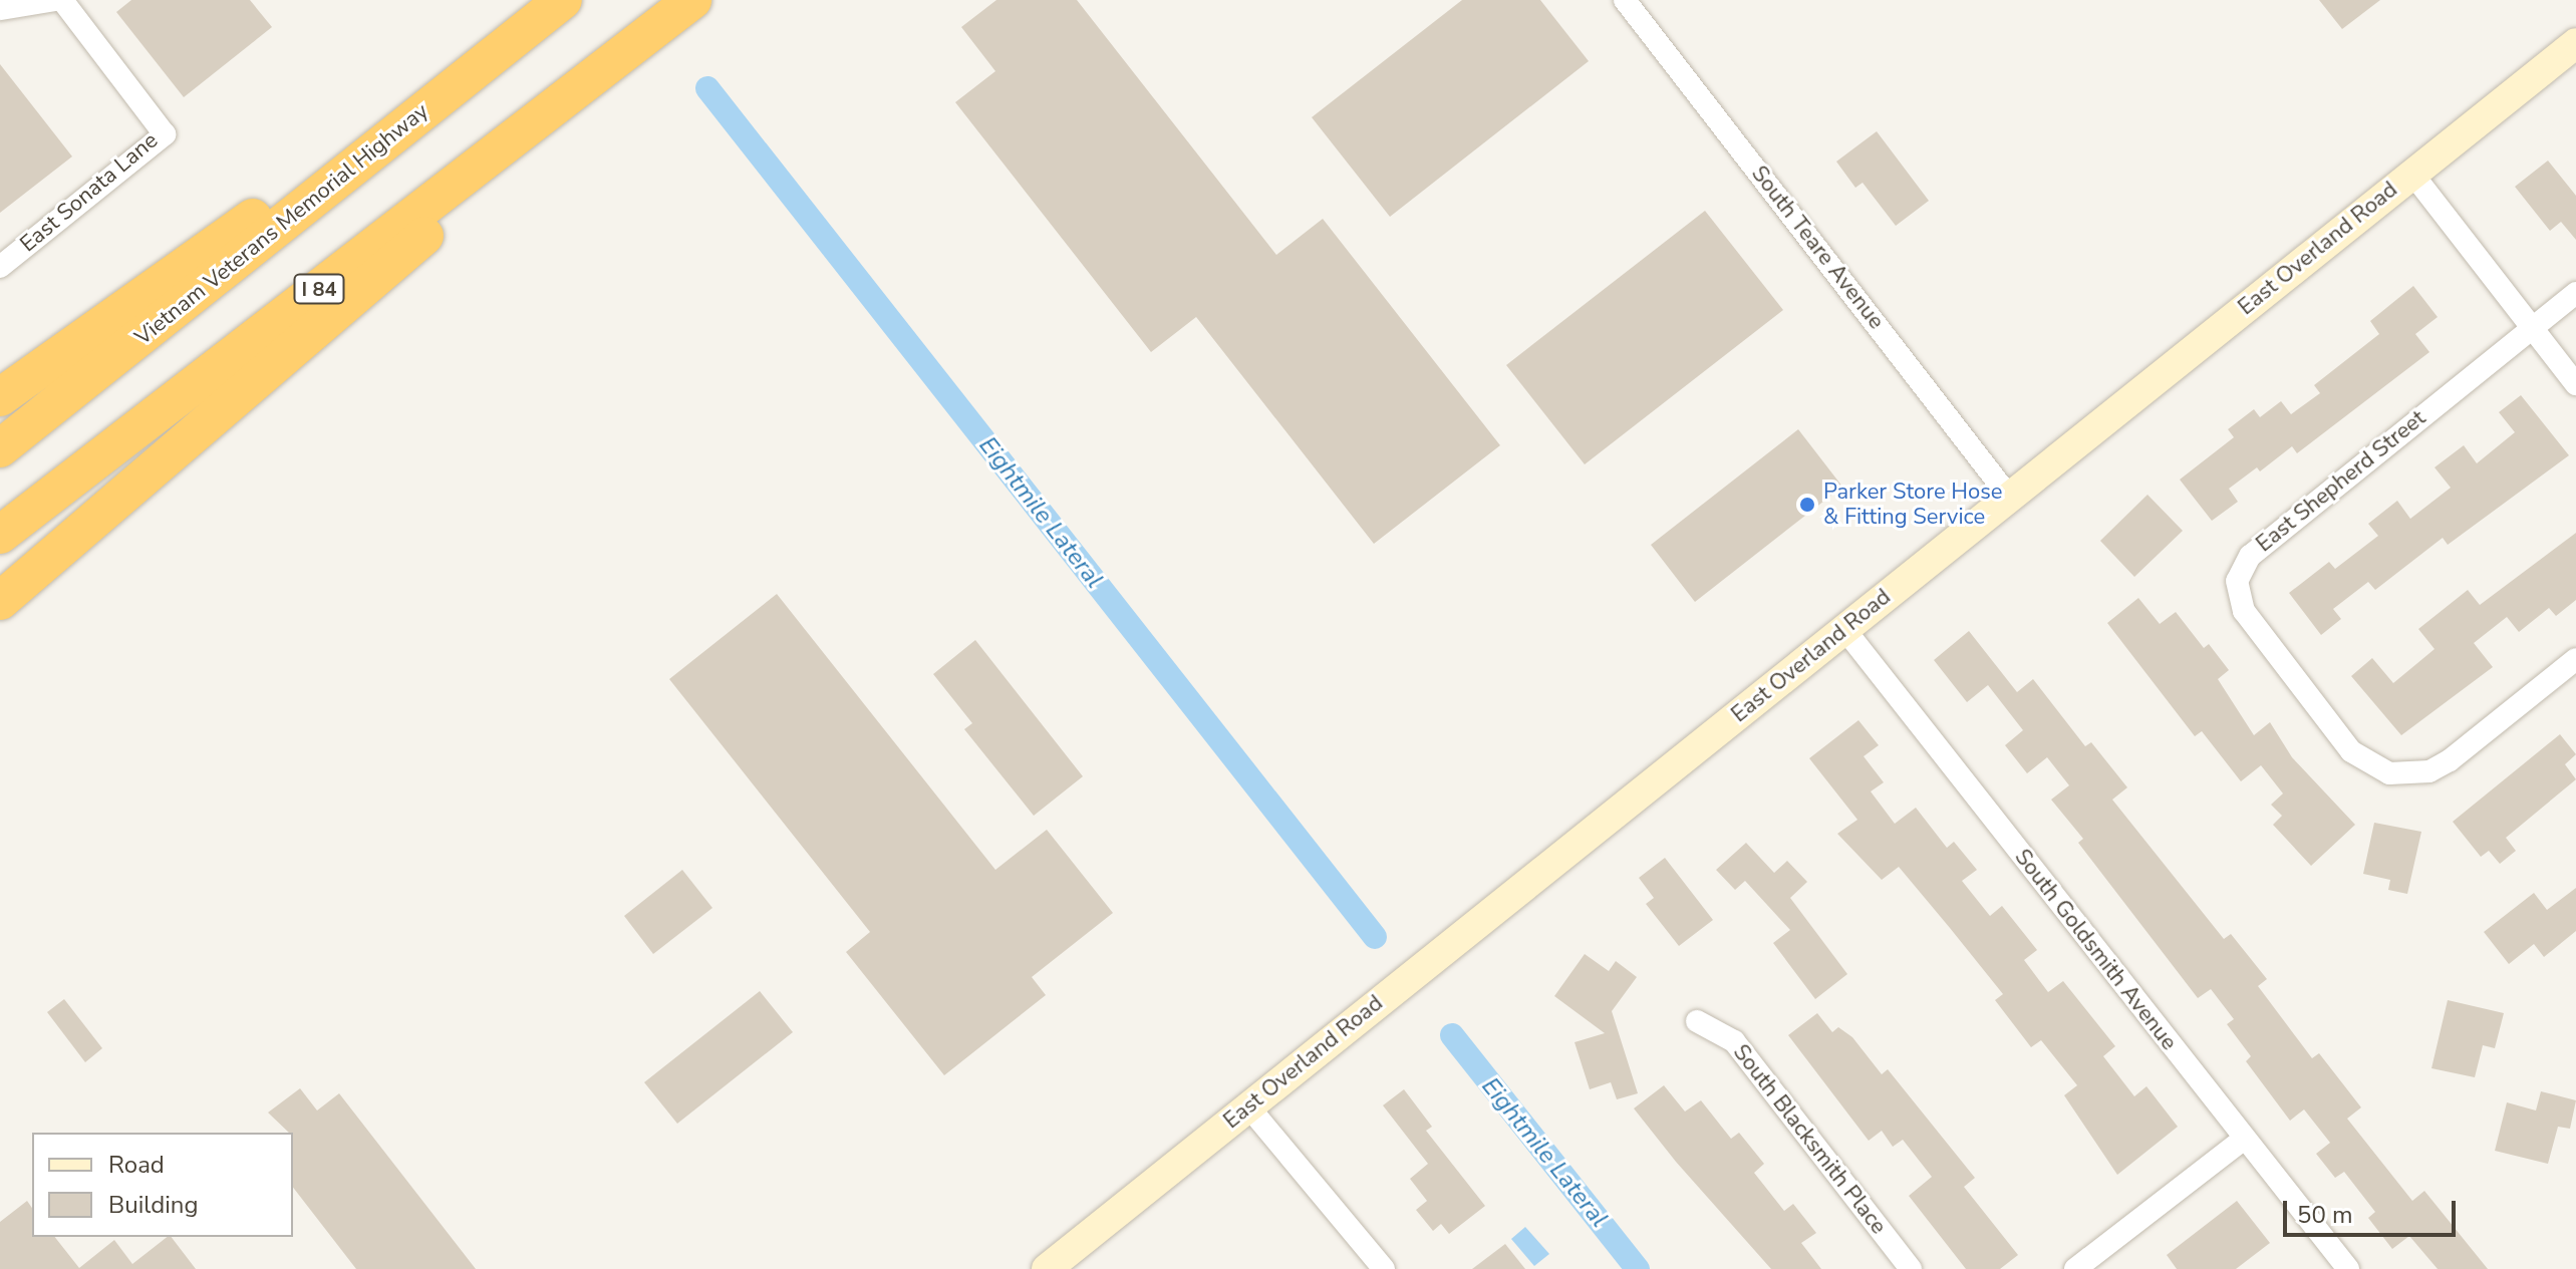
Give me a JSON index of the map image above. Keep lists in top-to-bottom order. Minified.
{"streets":{"highway":["Vietnam Veterans Memorial Highway","I 84"],"main road":["East Overland Road"],"street":["East Sonata Lane","South Teare Avenue","East Shepherd Street","South Goldsmith Avenue","South Blacksmith Place"]},"crossings":[["South Teare Avenue","East Overland Road"],["East Overland Road","South Goldsmith Avenue"]],"water":["Eightmile Lateral"],"places":["Parker Store Hose & Fitting Service"],"legend":["Road","Building"],"scale_bar":"50 m"}
